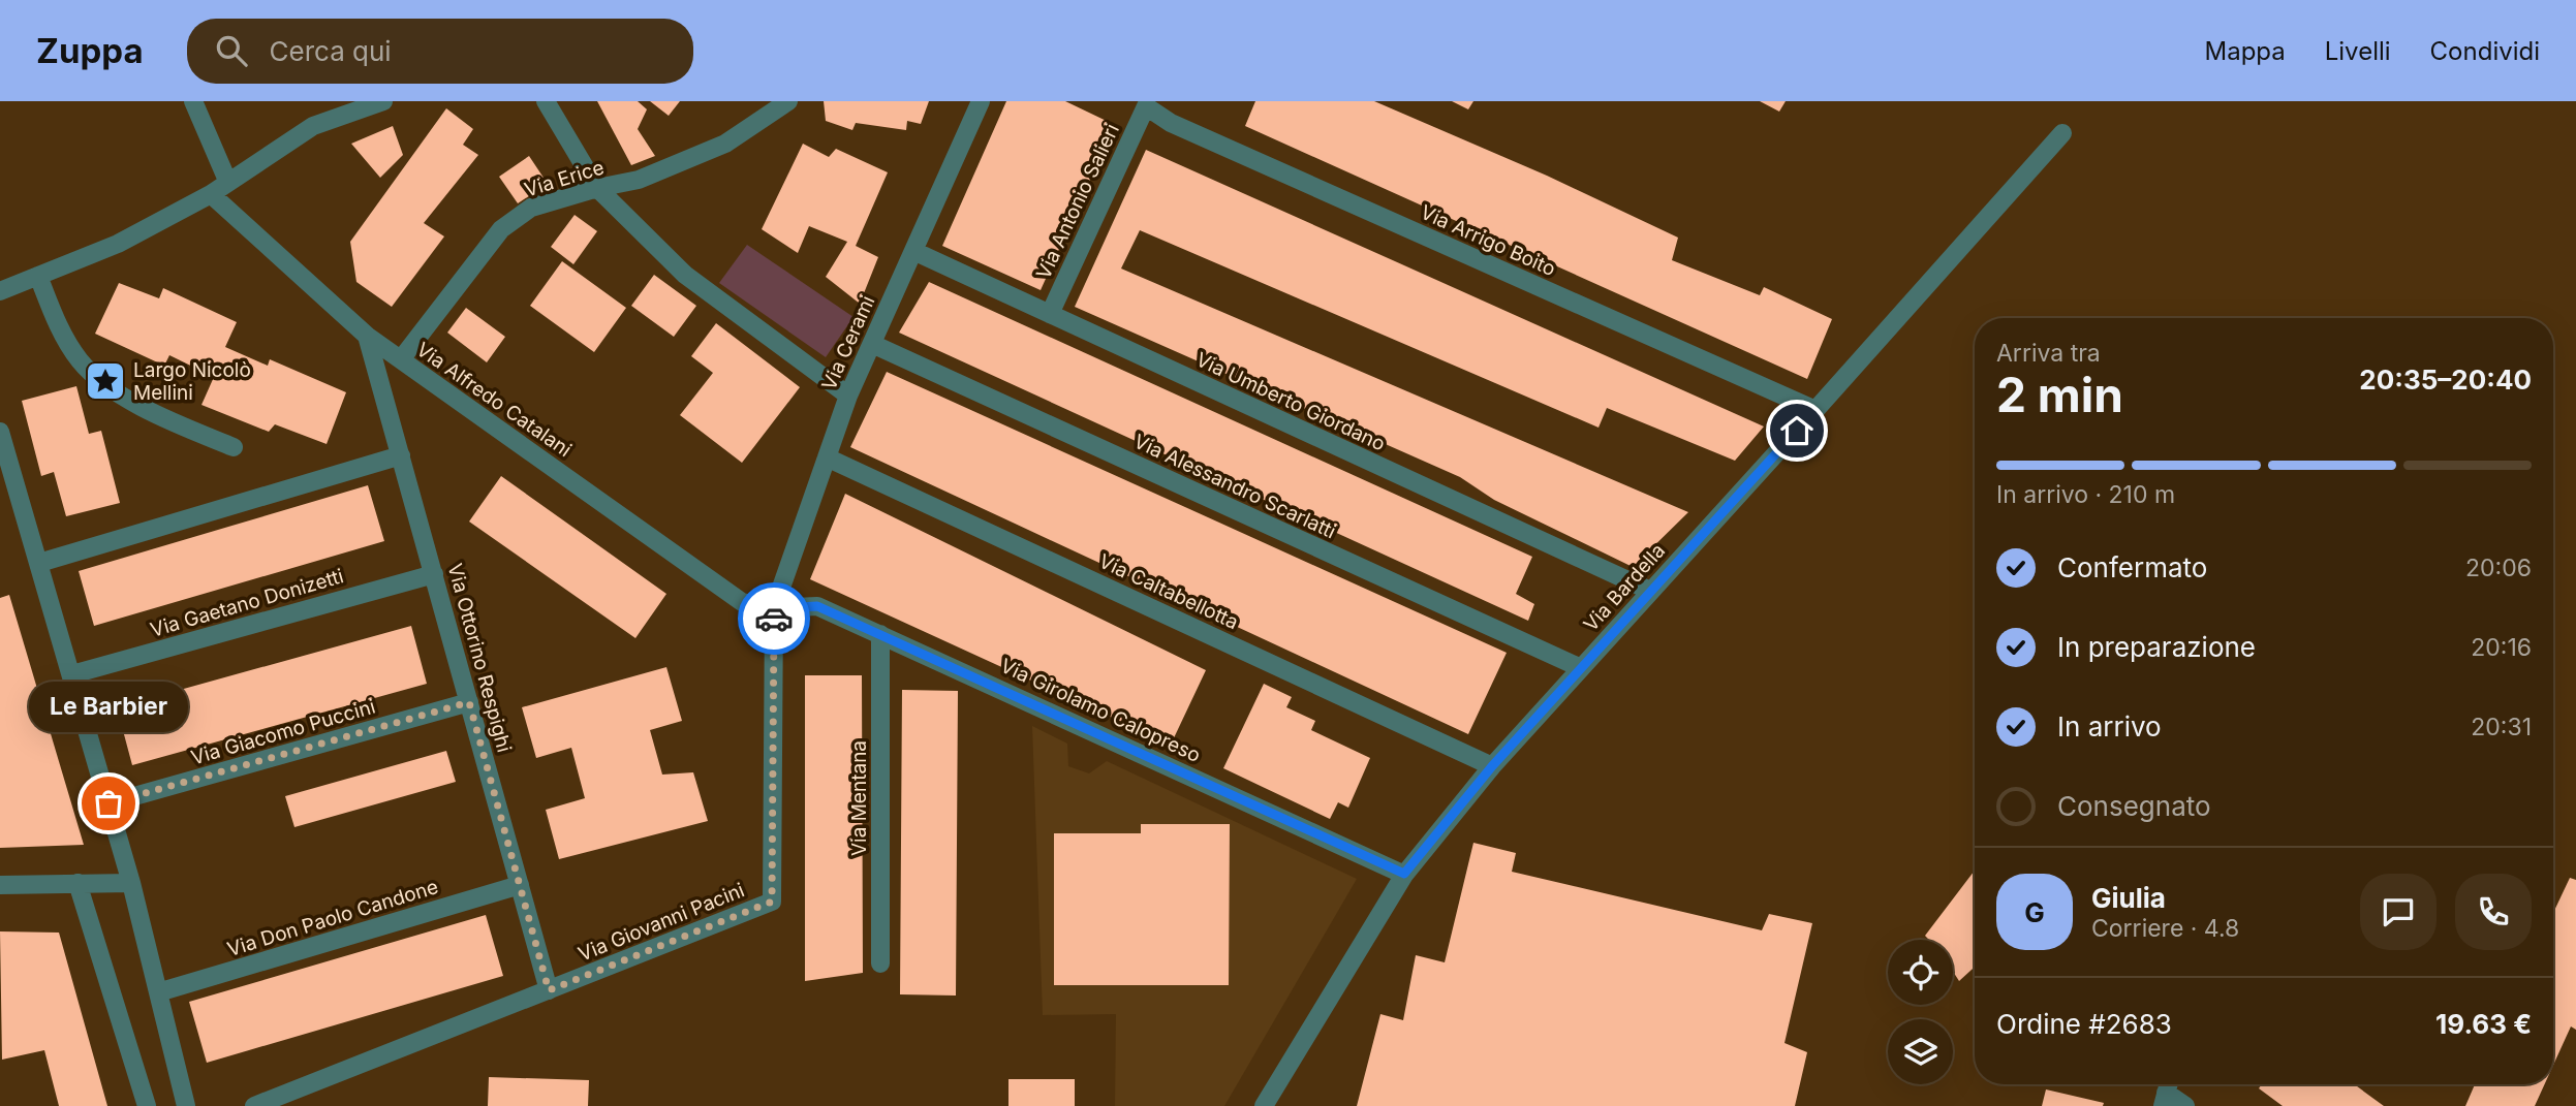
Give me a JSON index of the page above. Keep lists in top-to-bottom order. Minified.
{"streets":{"street":["Via Erice","Via Antonio Salieri","Via Arrigo Boito","Via Cerami","Via Alfredo Catalani","Via Umberto Giordano","Via Alessandro Scarlatti","Via Bardella","Via Caltabellotta","Via Gaetano Donizetti","Via Ottorino Respighi","Via Girolamo Calopreso","Via Giacomo Puccini","Via Mentana","Via Don Paolo Candone","Via Giovanni Pacini"]},"crossings":[["Via Erice","Via Alfredo Catalani"],["Via Antonio Salieri","Via Arrigo Boito"],["Via Antonio Salieri","Via Umberto Giordano"],["Via Arrigo Boito","Via Bardella"],["Via Cerami","Via Alfredo Catalani"],["Via Cerami","Via Umberto Giordano"],["Via Cerami","Via Alessandro Scarlatti"],["Via Cerami","Via Caltabellotta"],["Via Cerami","Via Girolamo Calopreso"],["Via Cerami","Via Giovanni Pacini"],["Via Alfredo Catalani","Via Ottorino Respighi"],["Via Alfredo Catalani","Via Girolamo Calopreso"],["Via Alfredo Catalani","Via Giovanni Pacini"],["Via Umberto Giordano","Via Bardella"],["Via Alessandro Scarlatti","Via Bardella"],["Via Bardella","Via Caltabellotta"],["Via Bardella","Via Girolamo Calopreso"],["Via Gaetano Donizetti","Via Ottorino Respighi"],["Via Ottorino Respighi","Via Giacomo Puccini"],["Via Ottorino Respighi","Via Don Paolo Candone"],["Via Ottorino Respighi","Via Giovanni Pacini"],["Via Girolamo Calopreso","Via Mentana"],["Via Girolamo Calopreso","Via Giovanni Pacini"]],"places":{"place":["Largo Nicolò Mellini"],"other":["Le Barbier"]},"page":{"header":"Zuppa","search":"Cerca qui","nav":["Mappa","Livelli","Condividi"],"heading":["2 min","Arriva tra","20:35–20:40"],"panel":["Giulia","Corriere · 4.8","Ordine #2683","19.63 €"],"bar":"In arrivo · 210 m","list":[["Confermato","20:06"],["In preparazione","20:16"],["In arrivo","20:31"],"Consegnato"],"bubble":"Le Barbier","round":"G"}}
